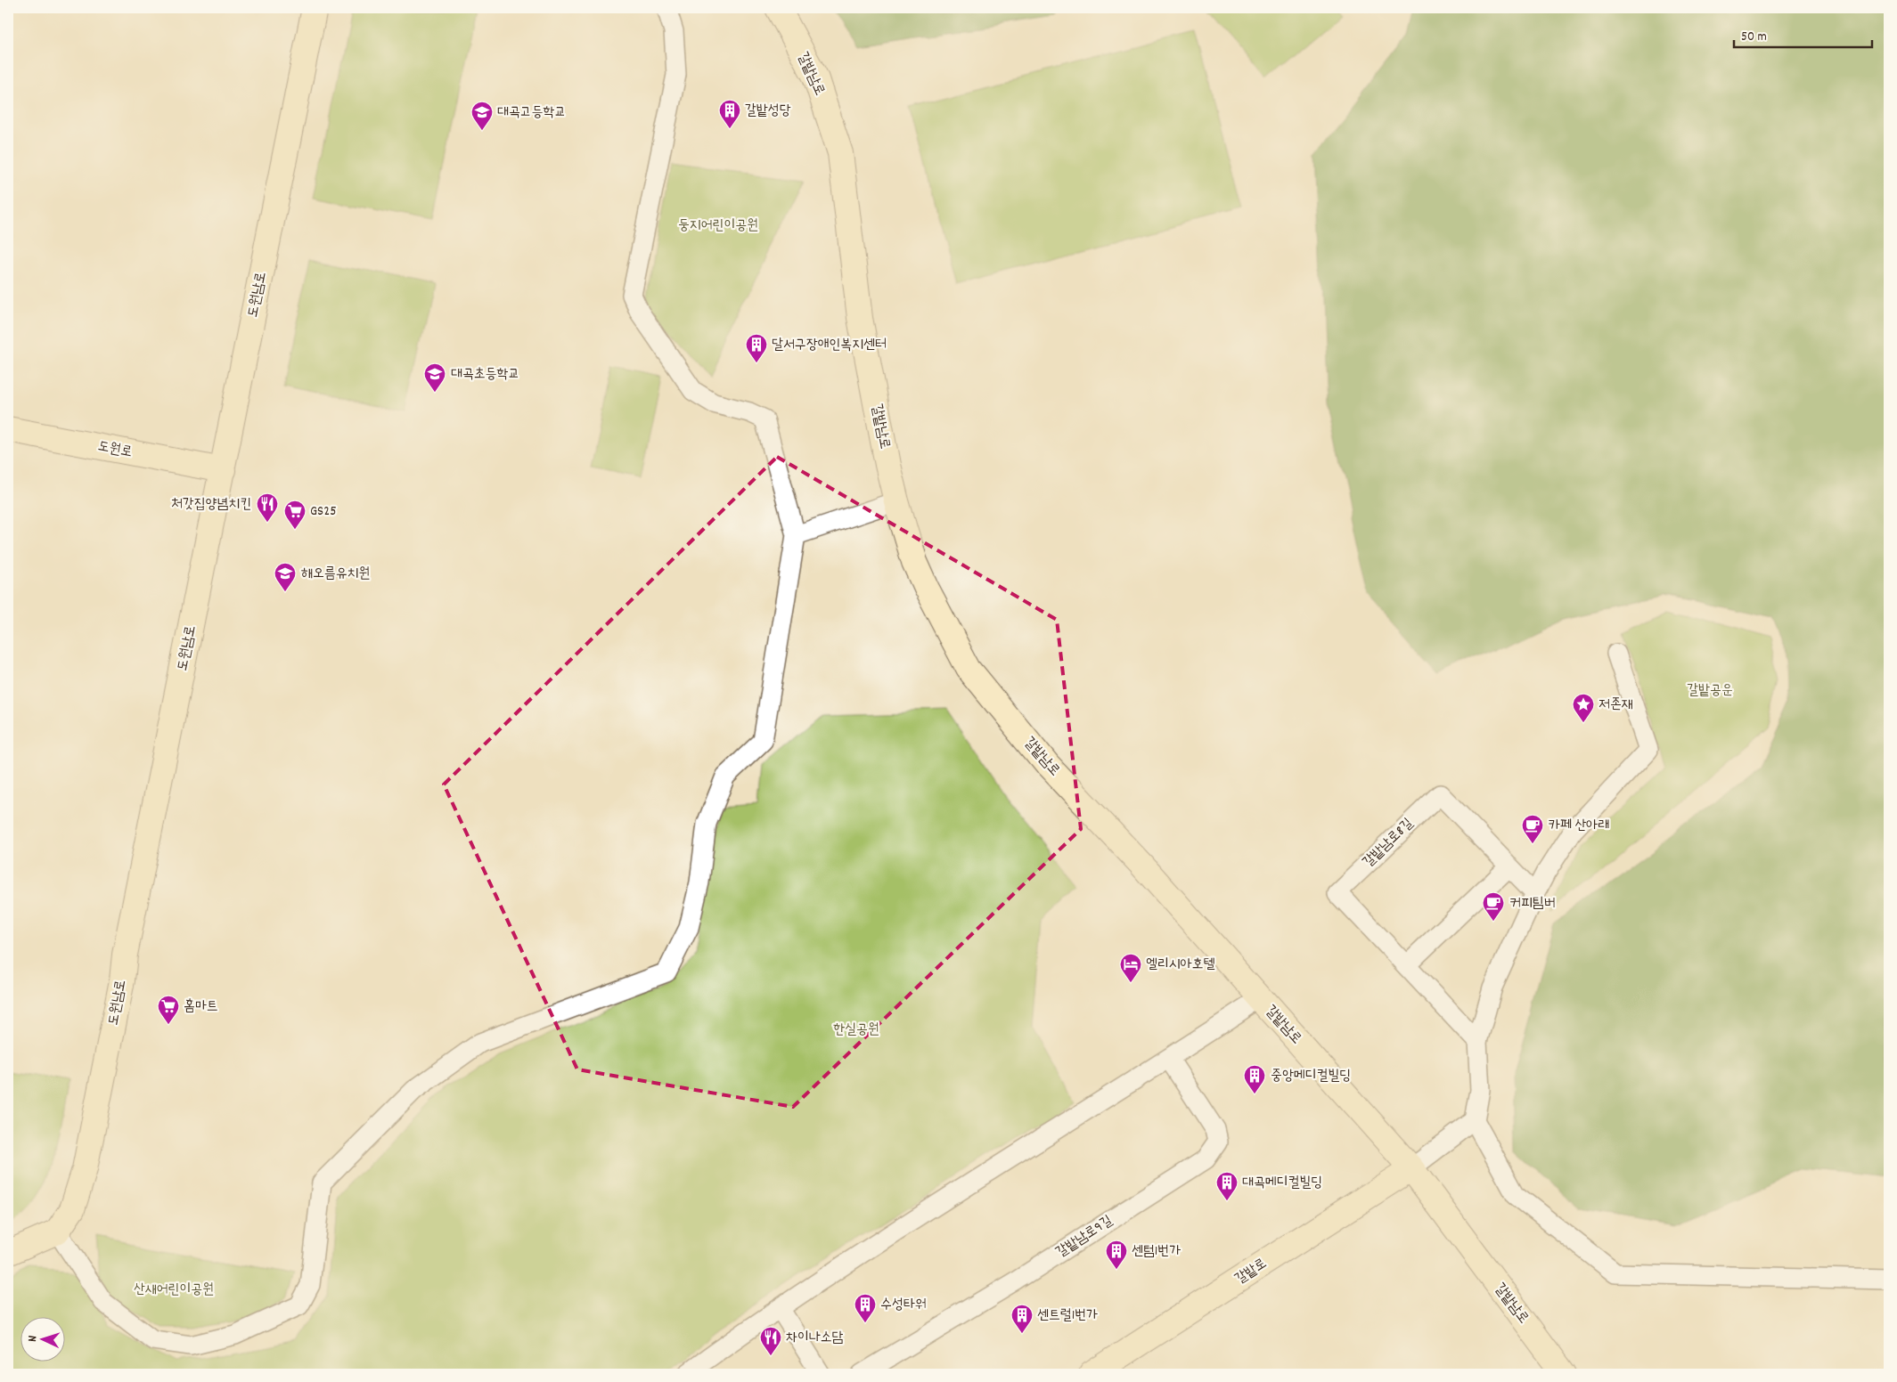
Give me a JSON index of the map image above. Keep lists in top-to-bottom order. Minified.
{"streets":{"main road":["갈밭남로","도원남로","도원로","갈밭로"],"street":["갈밭남로8길","갈밭남로9길"]},"crossings":[["갈밭남로","갈밭로"],["도원남로","도원로"]],"parks":["둥지어린이공원","갈밭공운","한실공원","산새어린이공원"],"places":{"building":["갈밭성당","달서구장애인복지센터","중앙메디컬빌딩","대곡메디컬빌딩","센텀1번가","수성타워","센트럴1번가"],"school or university":["대곡고등학교","대곡초등학교","해오름유치원"],"restaurant":["처갓집양념치킨","차이나소담"],"supermarket":["GS25","홈마트"],"place":["저존재"],"cafe":["카페 산아래","커피팀버"],"hotel":["엘리시아호텔"]},"scale_bar":"50 m","north":"left"}
